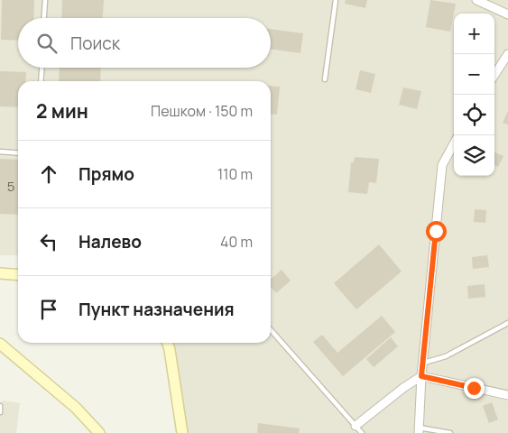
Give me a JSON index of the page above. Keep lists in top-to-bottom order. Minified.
{"house_numbers":["5"],"page":{"map_buttons":["+","−"],"search":"Поиск","heading":["2 мин","Пешком · 150 m"],"list":[["Прямо","110 m"],["Налево","40 m"],"Пункт назначения"]}}
